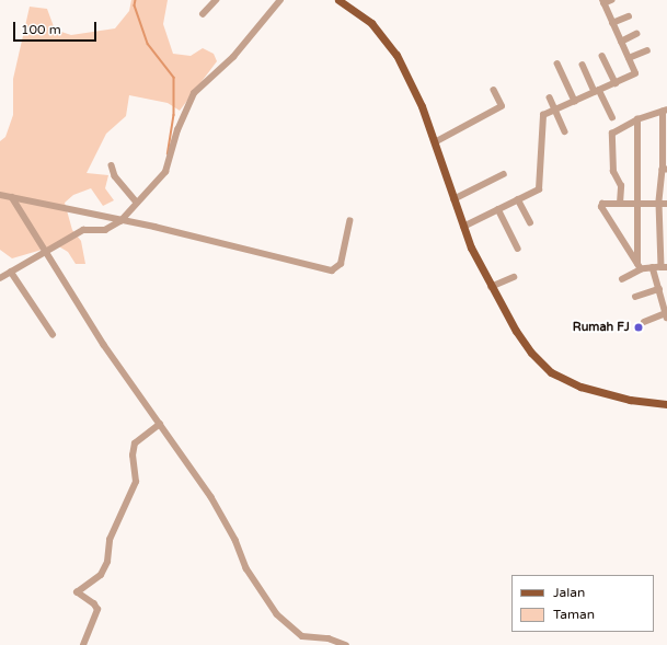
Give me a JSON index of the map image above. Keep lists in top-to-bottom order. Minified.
{"places":["Rumah FJ"],"legend":["Jalan","Taman"],"scale_bar":"100 m"}
